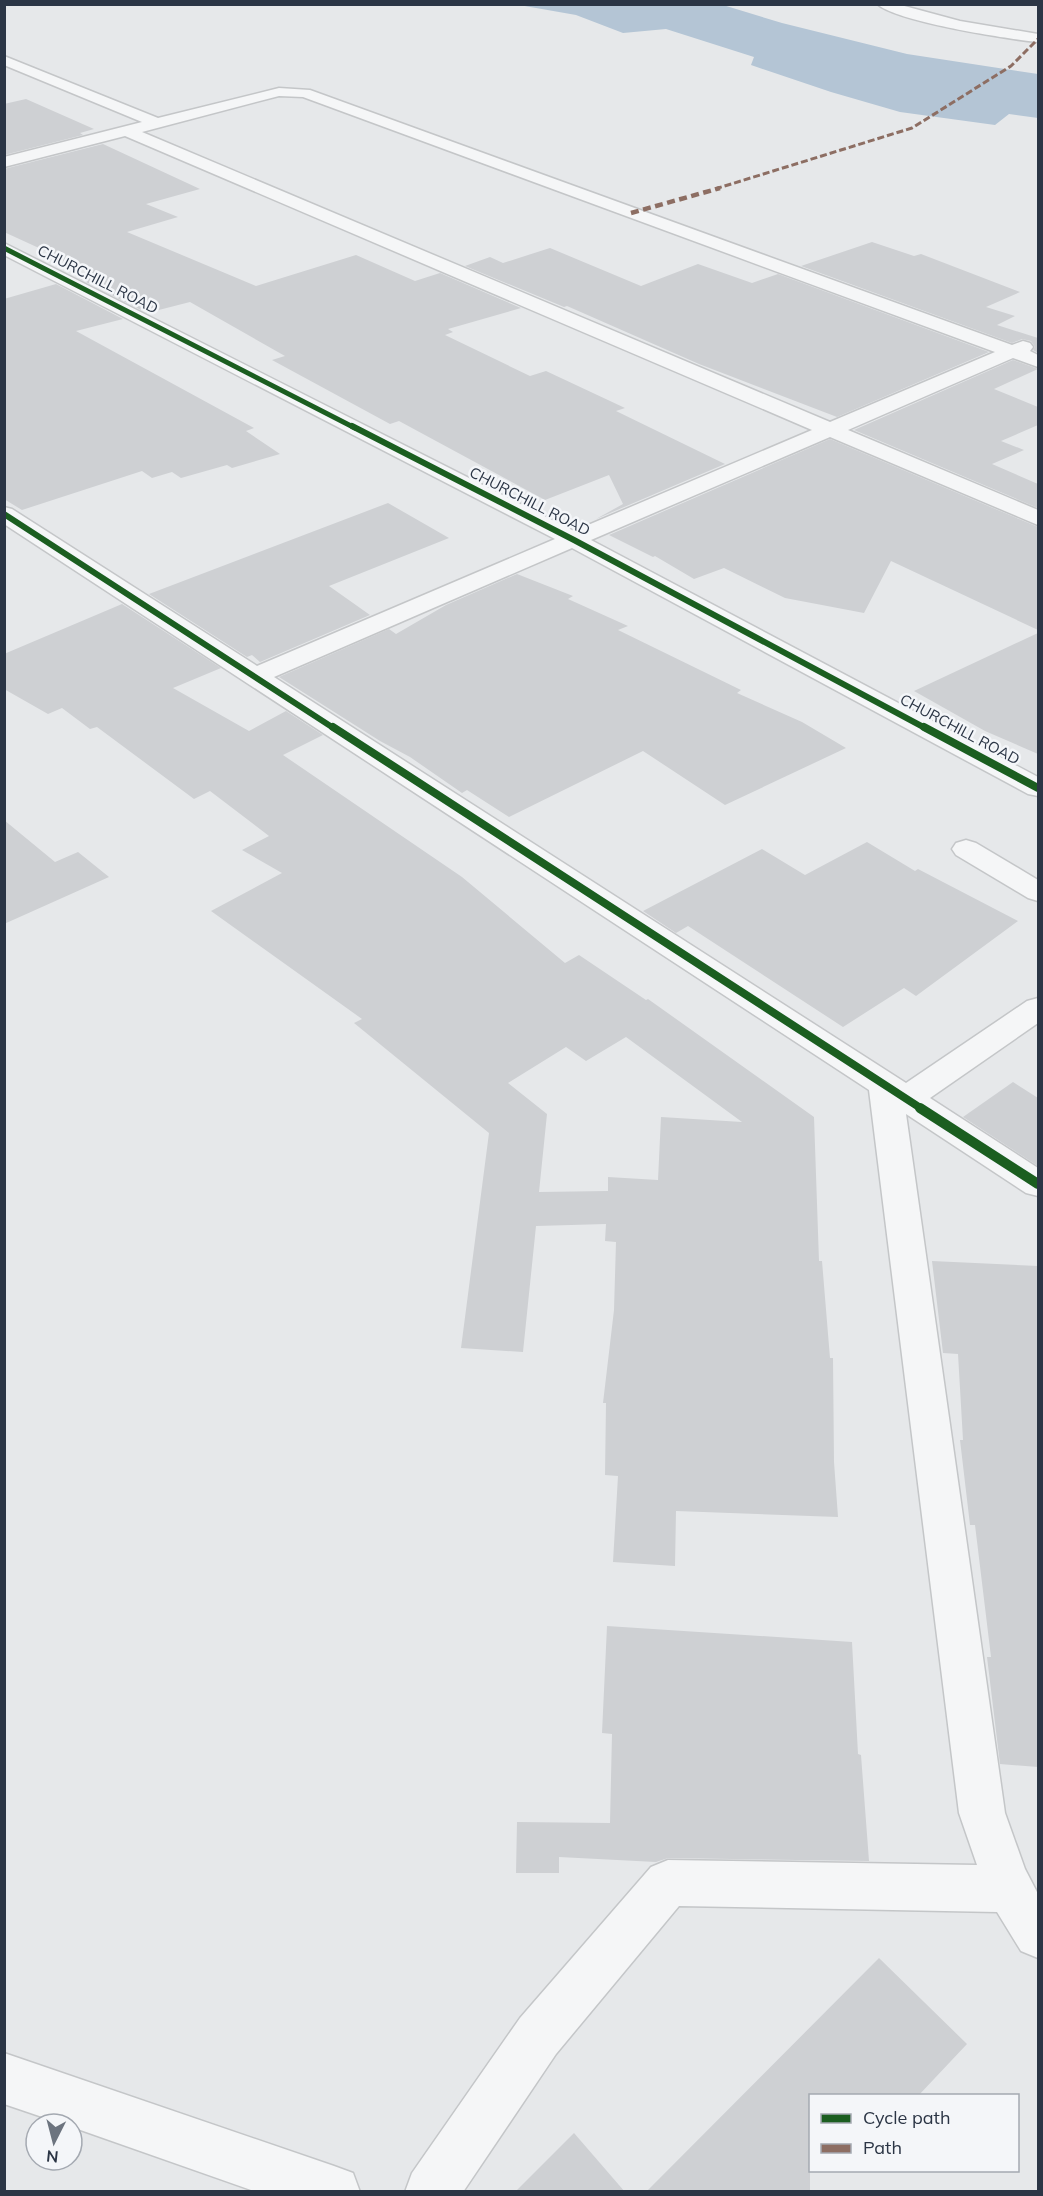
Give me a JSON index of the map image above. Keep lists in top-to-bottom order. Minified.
{"streets":{"street":["CHURCHILL ROAD"]},"legend":["Cycle path","Path"],"north":"bottom"}
